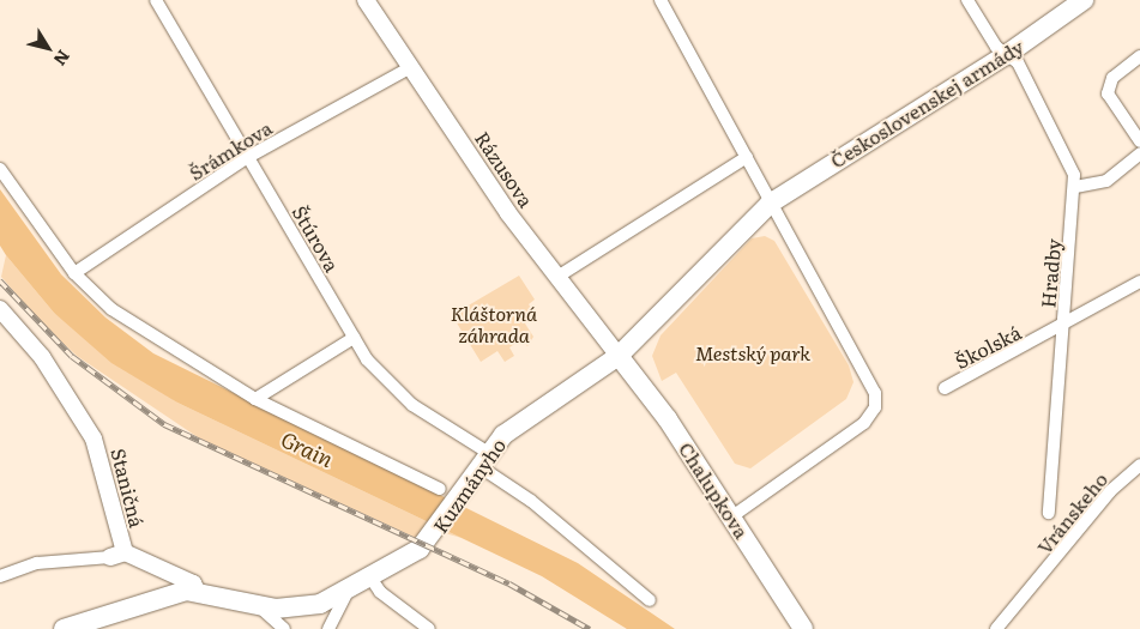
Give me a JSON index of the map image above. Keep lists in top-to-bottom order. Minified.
{"streets":{"main road":["Československej armády","Rázusova","Kuzmányho","Staničná","Chalupkova"],"street":["Šrámkova","Štúrova","Hradby","Školská","Vránskeho"]},"crossings":[["Československej armády","Rázusova"],["Československej armády","Hradby"],["Československej armády","Kuzmányho"],["Československej armády","Chalupkova"],["Šrámkova","Rázusova"],["Šrámkova","Štúrova"],["Rázusova","Kuzmányho"],["Rázusova","Chalupkova"],["Štúrova","Kuzmányho"],["Hradby","Školská"],["Kuzmányho","Staničná"],["Kuzmányho","Chalupkova"]],"water":["Grain"],"parks":["Kláštorná záhrada","Mestský park"],"north":"bottom right"}
